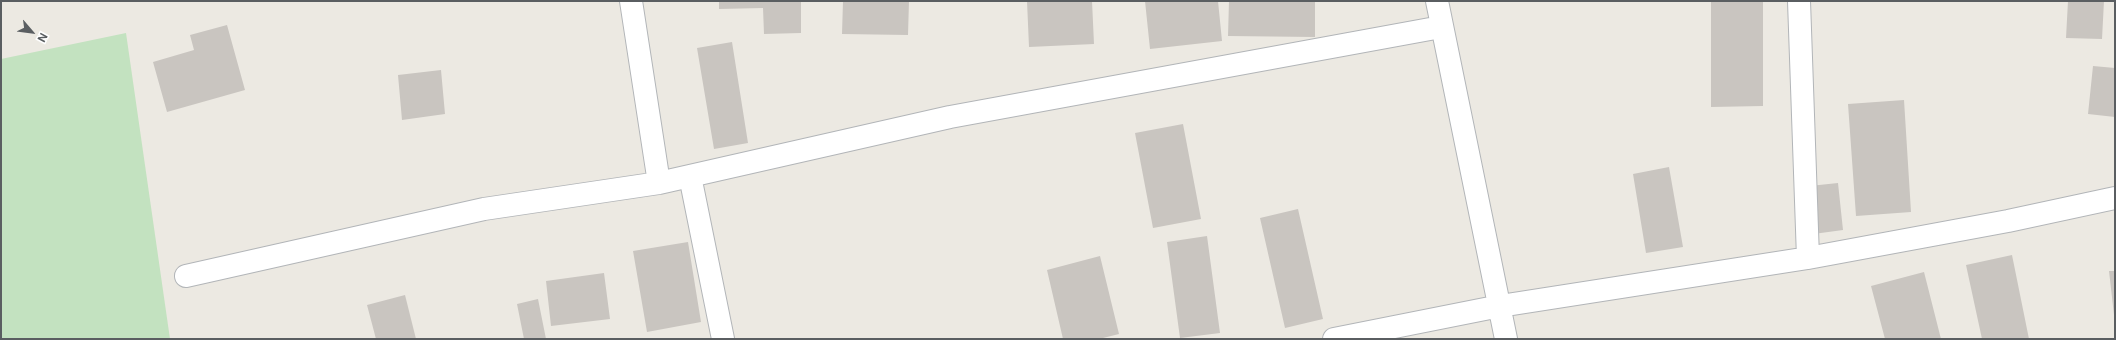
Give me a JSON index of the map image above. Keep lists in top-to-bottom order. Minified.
{"north":"bottom right"}
